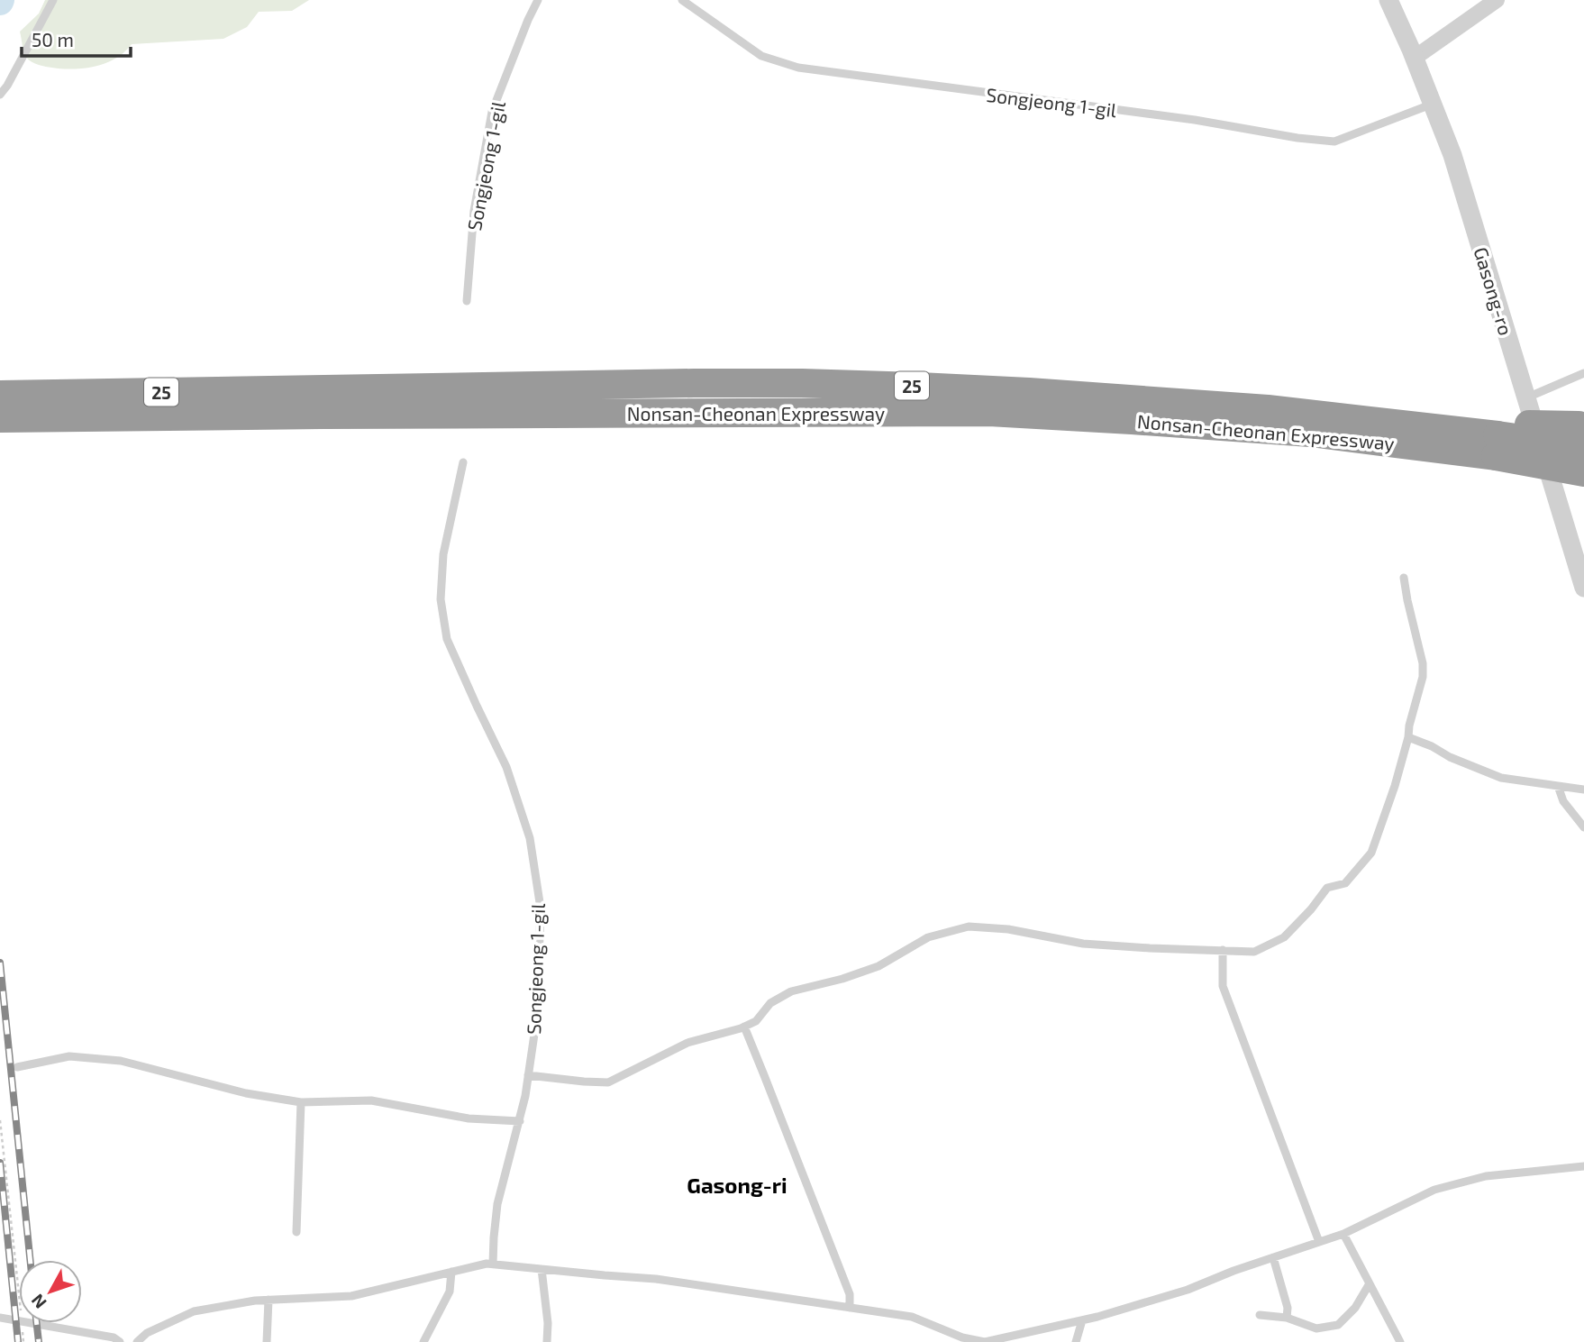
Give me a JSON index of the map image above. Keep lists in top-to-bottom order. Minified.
{"streets":{"highway":["25","Nonsan-Cheonan Expressway"],"street":["Gasong-ro"],"lane":["Songjeong 1-gil"]},"crossings":[["Songjeong 1-gil","Gasong-ro"]],"districts":["Gasong-ri"],"scale_bar":"50 m","north":"bottom left"}
